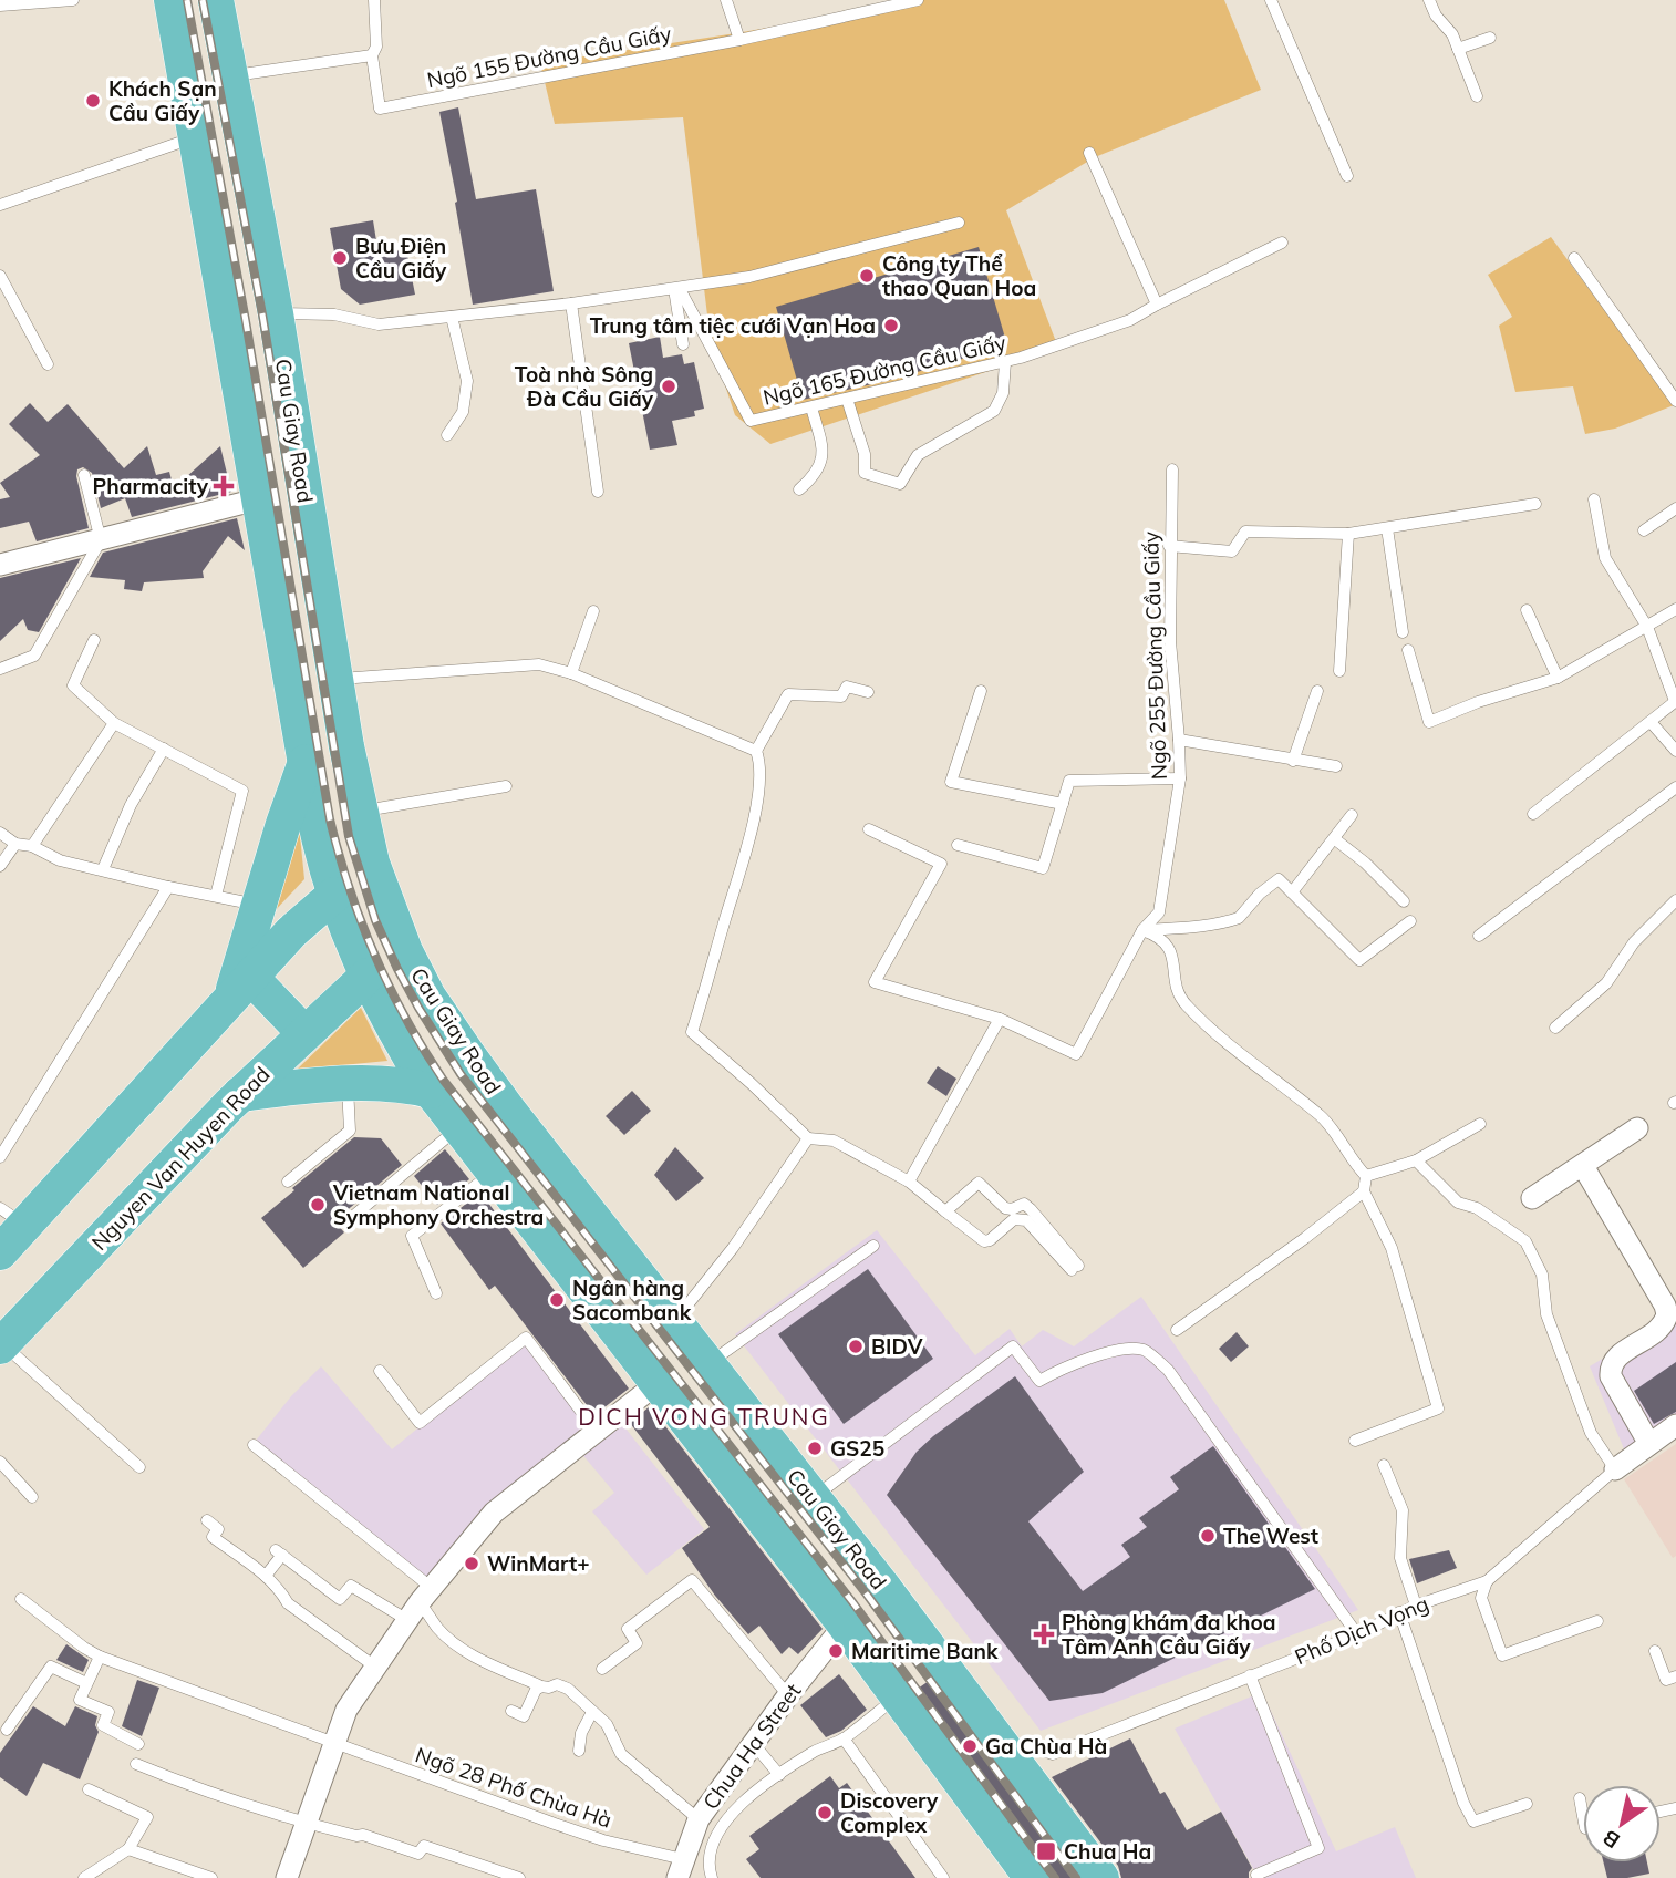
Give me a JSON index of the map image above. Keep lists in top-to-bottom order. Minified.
{"streets":{"main road":["Cau Giay Road","Nguyen Van Huyen Road"],"street":["Phố Dịch Vọng","Chua Ha Street"],"lane":["Ngõ 155 Đường Cầu Giấy","Ngõ 165 Đường Cầu Giấy","Ngõ 255 Đường Cầu Giấy","Ngõ 28 Phố Chùa Hà"]},"crossings":[["Cau Giay Road","Nguyen Van Huyen Road"],["Cau Giay Road","Phố Dịch Vọng"],["Cau Giay Road","Chua Ha Street"],["Chua Ha Street","Ngõ 28 Phố Chùa Hà"]],"districts":["DICH VONG TRUNG"],"places":{"other":["Khách Sạn Cầu Giấy","Bưu Điện Cầu Giấy","Công ty Thể thao Quan Hoa","Trung tâm tiệc cưới Vạn Hoa","Toà nhà Sông Đà Cầu Giấy","Vietnam National Symphony Orchestra","Ngân hàng Sacombank","BIDV","GS25","The West","WinMart+","Maritime Bank","Ga Chùa Hà","Discovery Complex"],"health":["Pharmacity","Phòng khám đa khoa Tâm Anh Cầu Giấy"],"transit":["Chua Ha"]},"north":"bottom left"}
